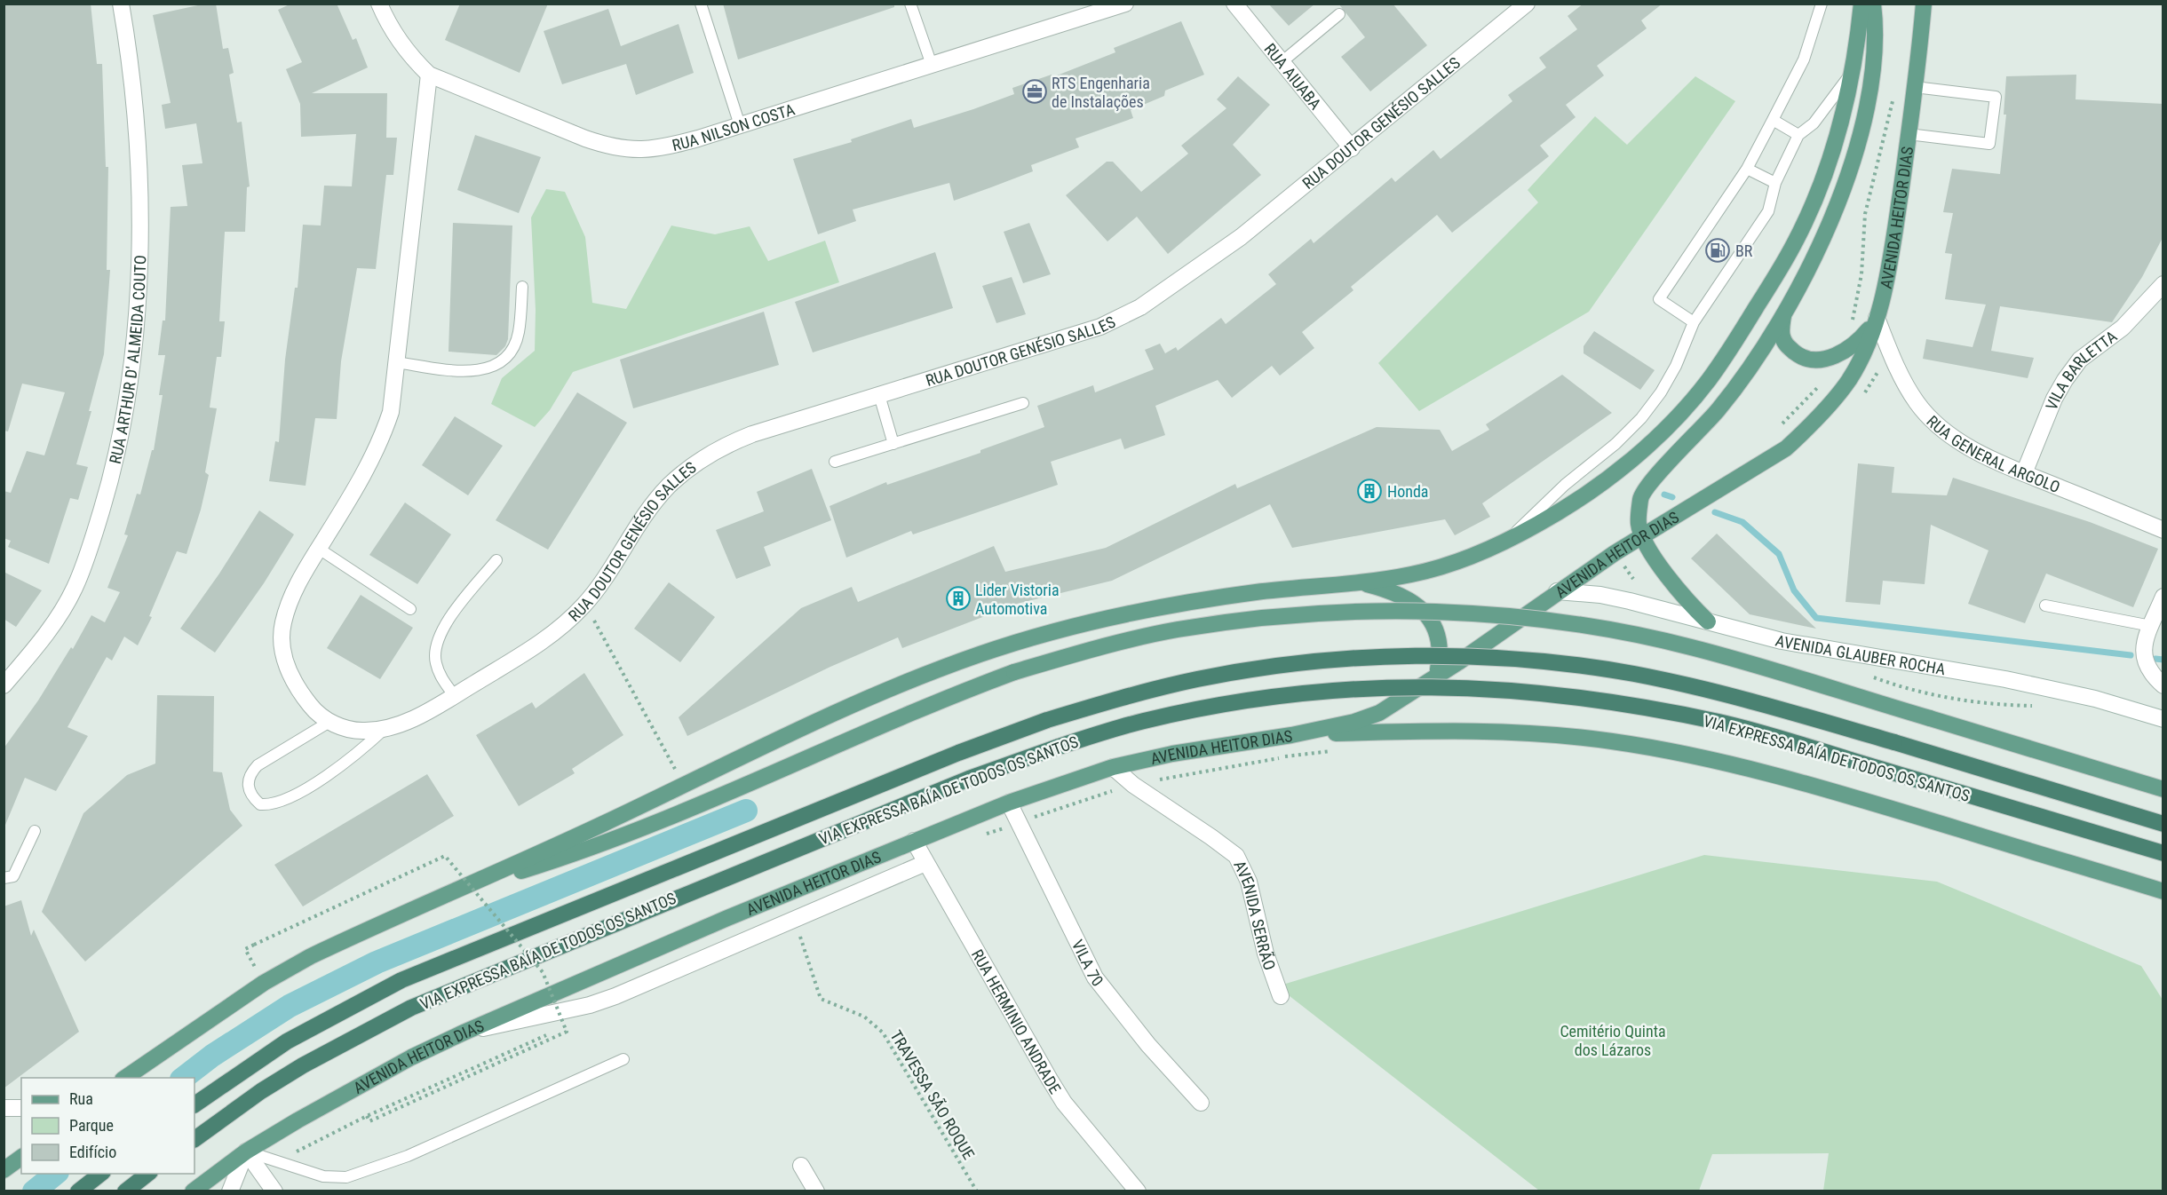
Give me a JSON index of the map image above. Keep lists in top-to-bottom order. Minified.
{"streets":{"highway":["VIA EXPRESSA BAÍA DE TODOS OS SANTOS"],"main road":["AVENIDA HEITOR DIAS"],"street":["RUA AIUABA","RUA DOUTOR GENÉSIO SALLES","RUA NILSON COSTA","RUA ARTHUR D' ALMEIDA COUTO","VILA BARLETTA","RUA GENERAL ARGOLO","AVENIDA GLAUBER ROCHA","AVENIDA SERRÃO","VILA 70","RUA HERMINIO ANDRADE"],"path":["TRAVESSA SÃO ROQUE"]},"crossings":[["RUA AIUABA","RUA DOUTOR GENÉSIO SALLES"],["RUA DOUTOR GENÉSIO SALLES","RUA NILSON COSTA"],["AVENIDA HEITOR DIAS","RUA GENERAL ARGOLO"],["AVENIDA HEITOR DIAS","AVENIDA GLAUBER ROCHA"],["AVENIDA HEITOR DIAS","VIA EXPRESSA BAÍA DE TODOS OS SANTOS"],["AVENIDA HEITOR DIAS","AVENIDA SERRÃO"],["AVENIDA HEITOR DIAS","VILA 70"],["AVENIDA HEITOR DIAS","RUA HERMINIO ANDRADE"],["VILA BARLETTA","RUA GENERAL ARGOLO"]],"parks":["Cemitério Quinta dos Lázaros"],"places":{"office":["RTS Engenharia de Instalações"],"fuel station":["BR"],"building":["Honda","Lider Vistoria Automotiva"]},"legend":["Rua","Parque","Edifício"]}
